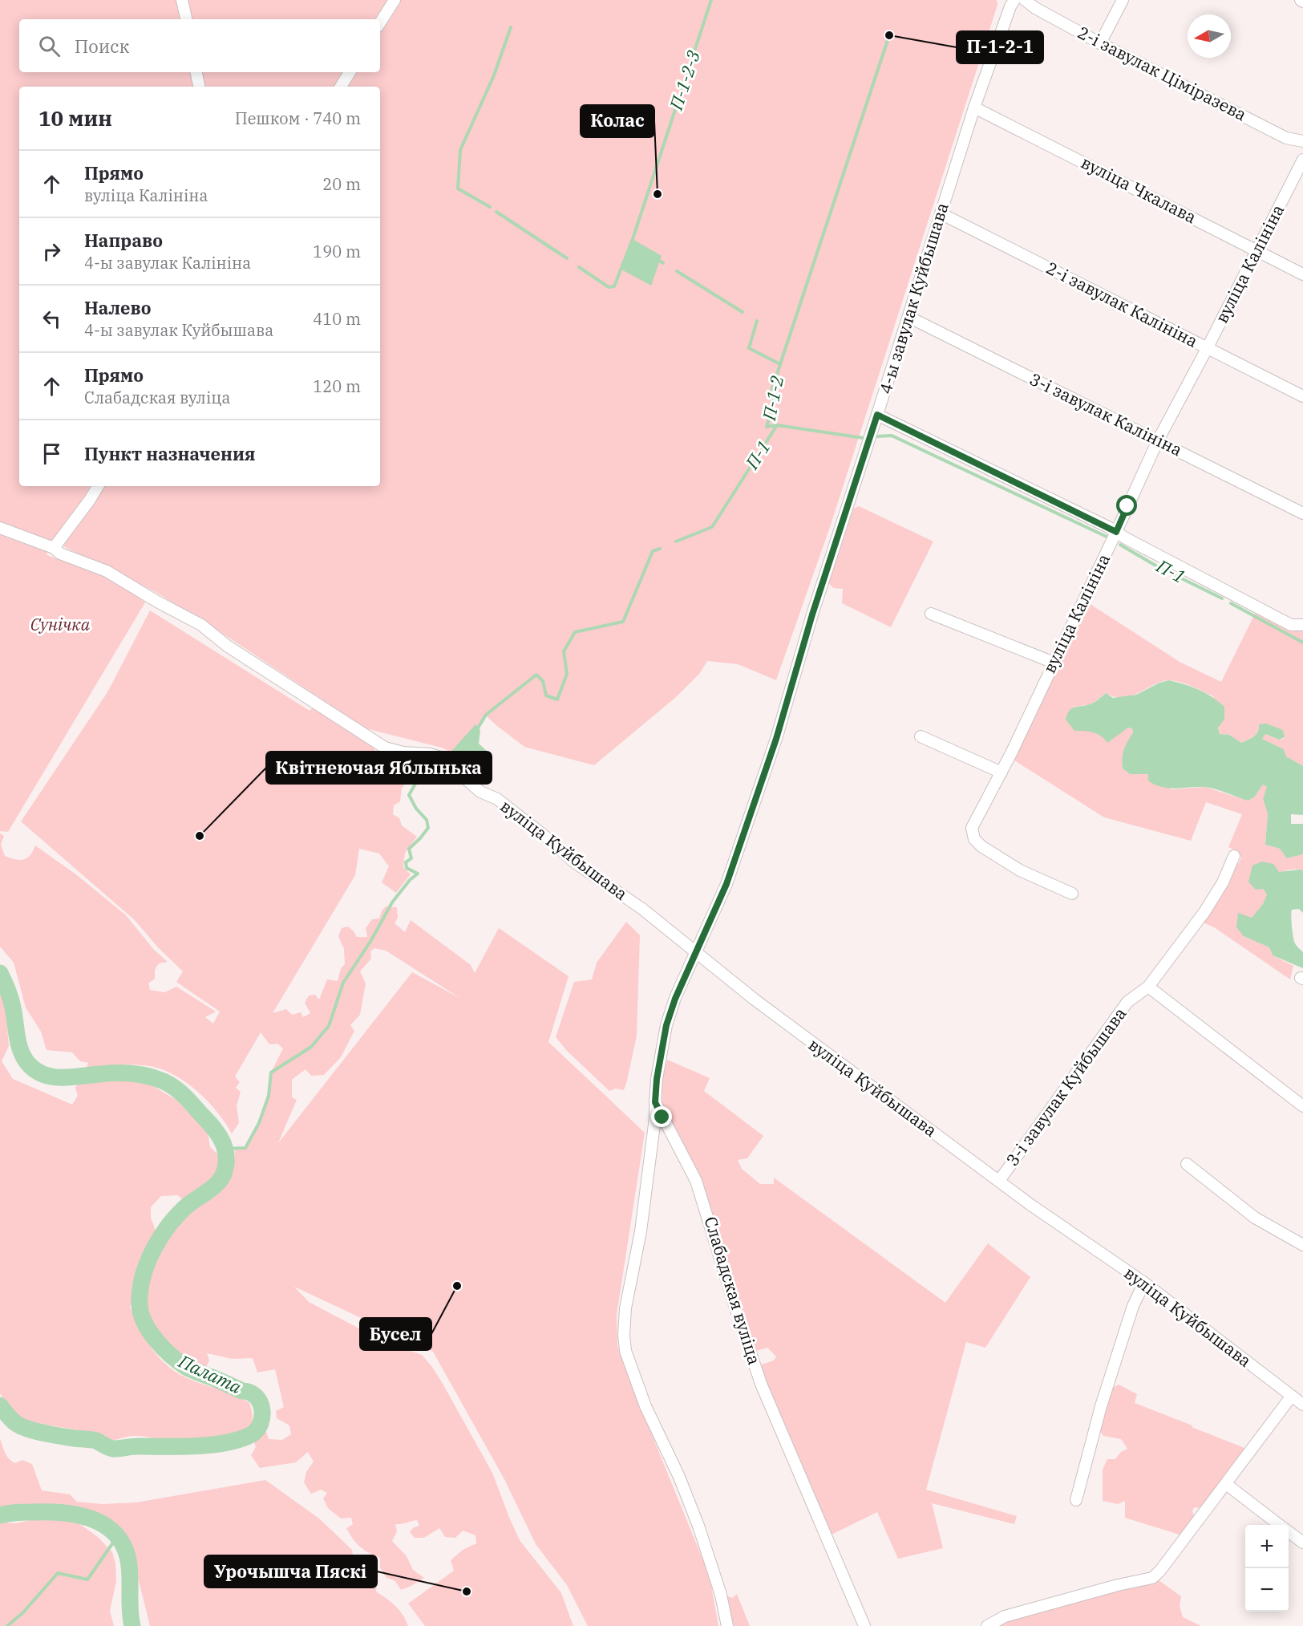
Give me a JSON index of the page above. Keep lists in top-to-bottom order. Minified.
{"streets":{"street":["2-і завулак Ціміразева","вуліца Чкалава","вуліца Калініна","4-ы завулак Куйбышава","2-і завулак Калініна","3-і завулак Калініна","вуліца Куйбышава","3-і завулак Куйбышава","Слабадская вуліца"]},"crossings":[["вуліца Чкалава","вуліца Калініна"],["вуліца Чкалава","4-ы завулак Куйбышава"],["вуліца Калініна","2-і завулак Калініна"],["вуліца Калініна","3-і завулак Калініна"],["4-ы завулак Куйбышава","2-і завулак Калініна"],["4-ы завулак Куйбышава","3-і завулак Калініна"],["4-ы завулак Куйбышава","вуліца Куйбышава"],["вуліца Куйбышава","3-і завулак Куйбышава"]],"water":["П-1-2-3","П-1-2","П-1","Палата"],"parks":["Сунічка"],"places":["П-1-2-1","Колас","Квітнеючая Яблынька","Бусел","Урочышча Пяскі"],"north":"left","page":{"search":"Поиск","heading":["10 мин","Пешком · 740 m"],"list":[["Прямо","вуліца Калініна","20 m"],["Направо","4-ы завулак Калініна","190 m"],["Налево","4-ы завулак Куйбышава","410 m"],["Прямо","Слабадская вуліца","120 m"],"Пункт назначения"],"map_buttons":["+","−"]}}
